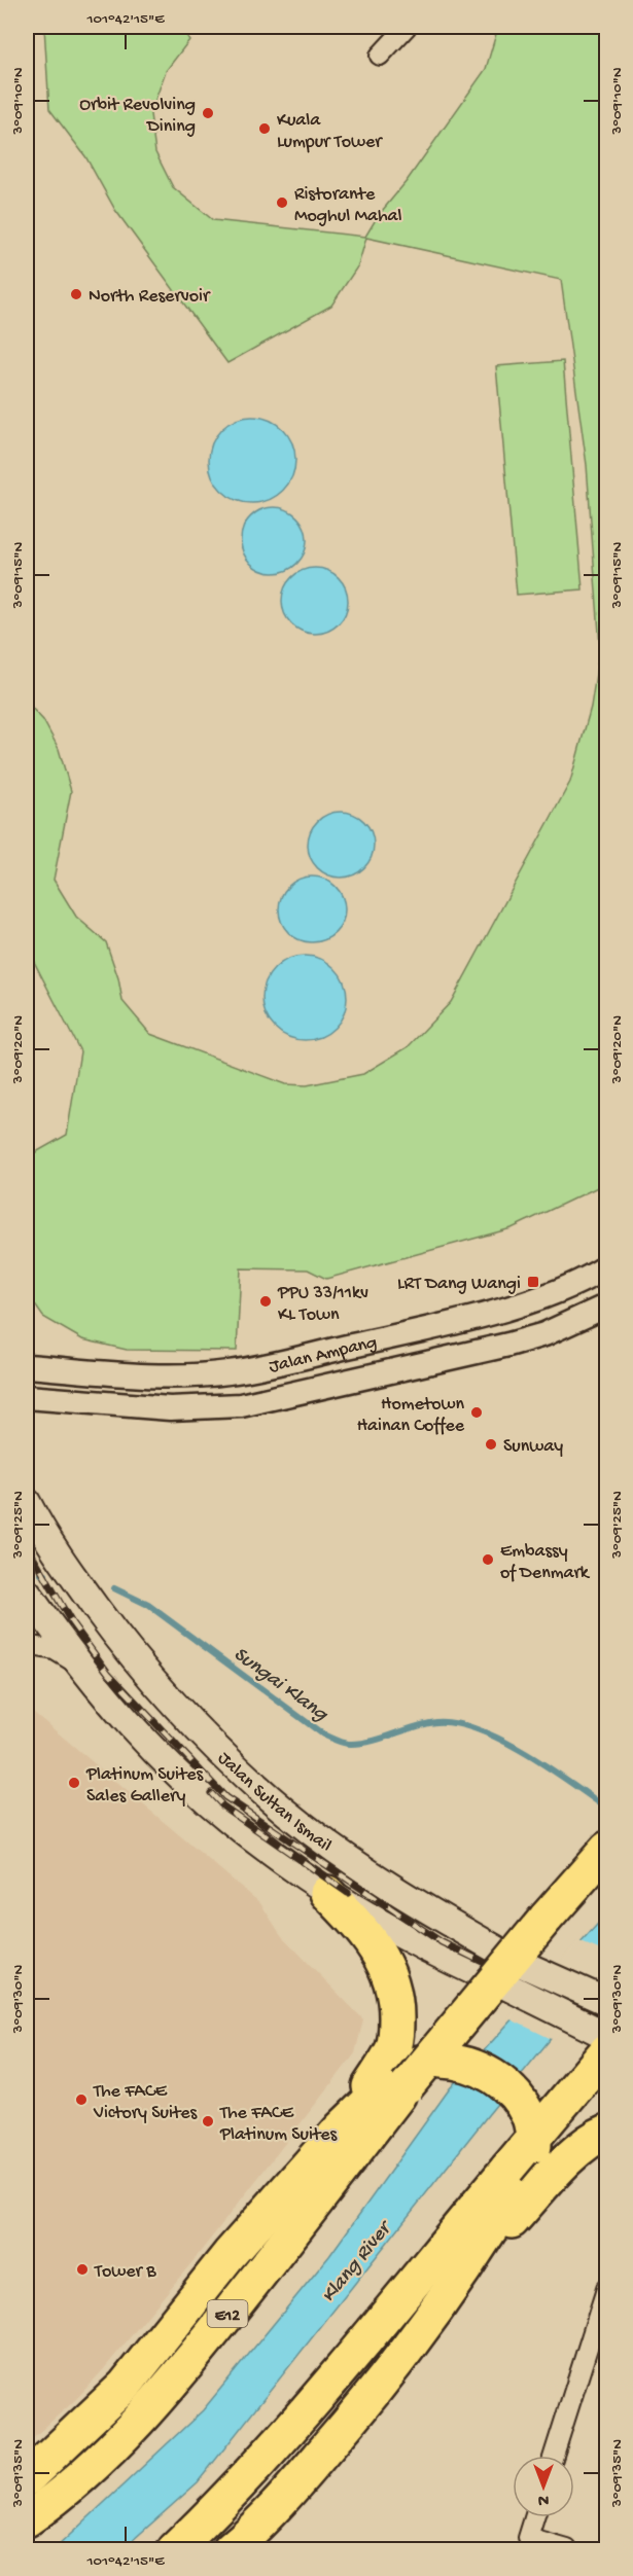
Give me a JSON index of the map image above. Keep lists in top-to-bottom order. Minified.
{"streets":{"highway":["E12"],"main road":["Jalan Sultan Ismail"],"street":["Jalan Ampang"]},"water":["Sungai Klang","Klang River"],"places":{"other":["Orbit Revolving Dining","Kuala Lumpur Tower","Ristorante Moghul Mahal","North Reservoir","PPU 33/11kv KL Town","Hometown Hainan Coffee","Sunway","Embassy of Denmark","Platinum Suites Sales Gallery","The FACE Victory Suites","The FACE Platinum Suites","Tower B"],"transit":["LRT Dang Wangi"]},"north":"bottom","coordinates":["101°42'15\"E","3°09'10\"N","3°09'15\"N","3°09'20\"N","3°09'25\"N","3°09'30\"N","3°09'35\"N"]}
